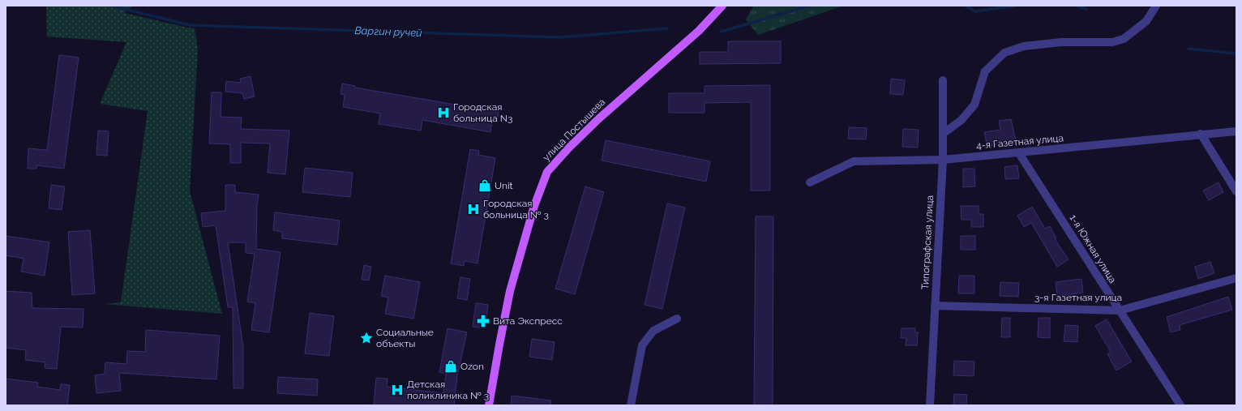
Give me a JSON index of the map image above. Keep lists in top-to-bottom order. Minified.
{"streets":{"main road":["улица Постышева"],"street":["4-я Газетная улица","Типографская улица","1-я Южная улица","3-я Газетная улица"]},"crossings":[["4-я Газетная улица","Типографская улица"],["4-я Газетная улица","1-я Южная улица"],["Типографская улица","3-я Газетная улица"],["1-я Южная улица","3-я Газетная улица"]],"water":["Варгин ручей"],"places":{"hospital":["Городская больница N3","Городская больница № 3","Детская поликлиника № 3"],"shop":["Unit","Ozon"],"pharmacy":["Вита Экспресс"],"place":["Социальные объекты"]}}
